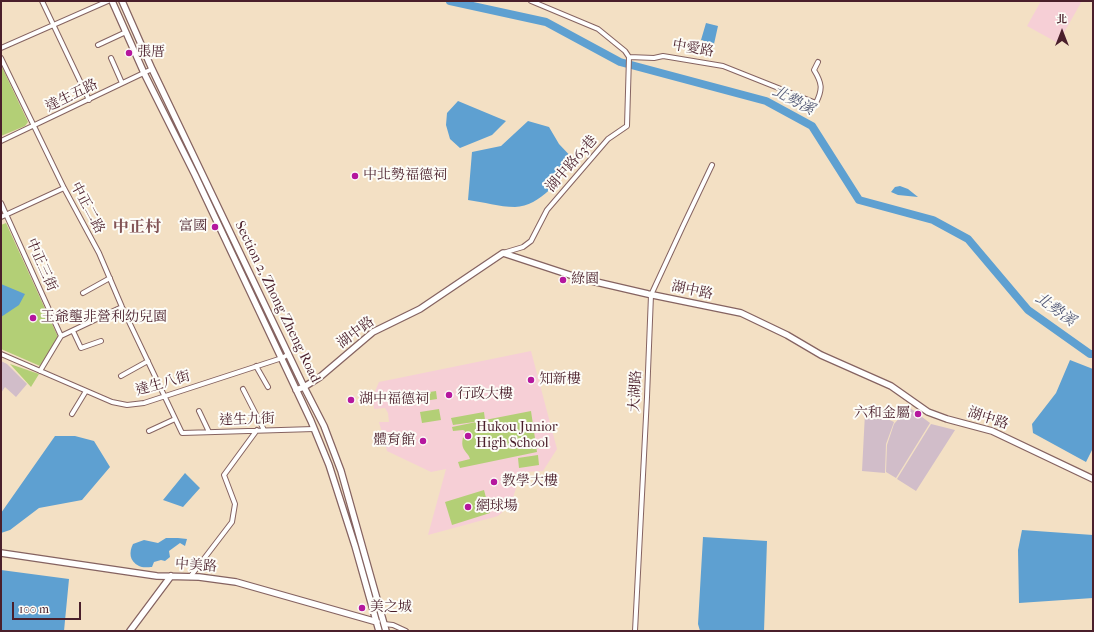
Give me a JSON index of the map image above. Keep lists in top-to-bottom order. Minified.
{"streets":{"main road":["湖中路","Section 2, Zhong Zheng Road","中美路"],"street":["中愛路","達生五路","湖中路63巷","中正二路","中正三街","達生八街","大湖路","達生九街"]},"crossings":[["中愛路","湖中路63巷"],["達生五路","中正二路"],["達生五路","Section 2, Zhong Zheng Road"],["湖中路63巷","湖中路"],["中正二路","達生八街"],["中正二路","達生九街"],["湖中路","Section 2, Zhong Zheng Road"],["湖中路","大湖路"],["Section 2, Zhong Zheng Road","達生八街"],["Section 2, Zhong Zheng Road","達生九街"],["Section 2, Zhong Zheng Road","中美路"]],"districts":["中正村"],"water":["北勢溪"],"places":["張厝","中北勢福德祠","富國","綠園","王爺壟非營利幼兒園","知新樓","行政大樓","湖中福德祠","六和金屬","Hukou Junior High School","體育館","教學大樓","網球場","美之城"],"scale_bar":"100 m","north":"top"}
